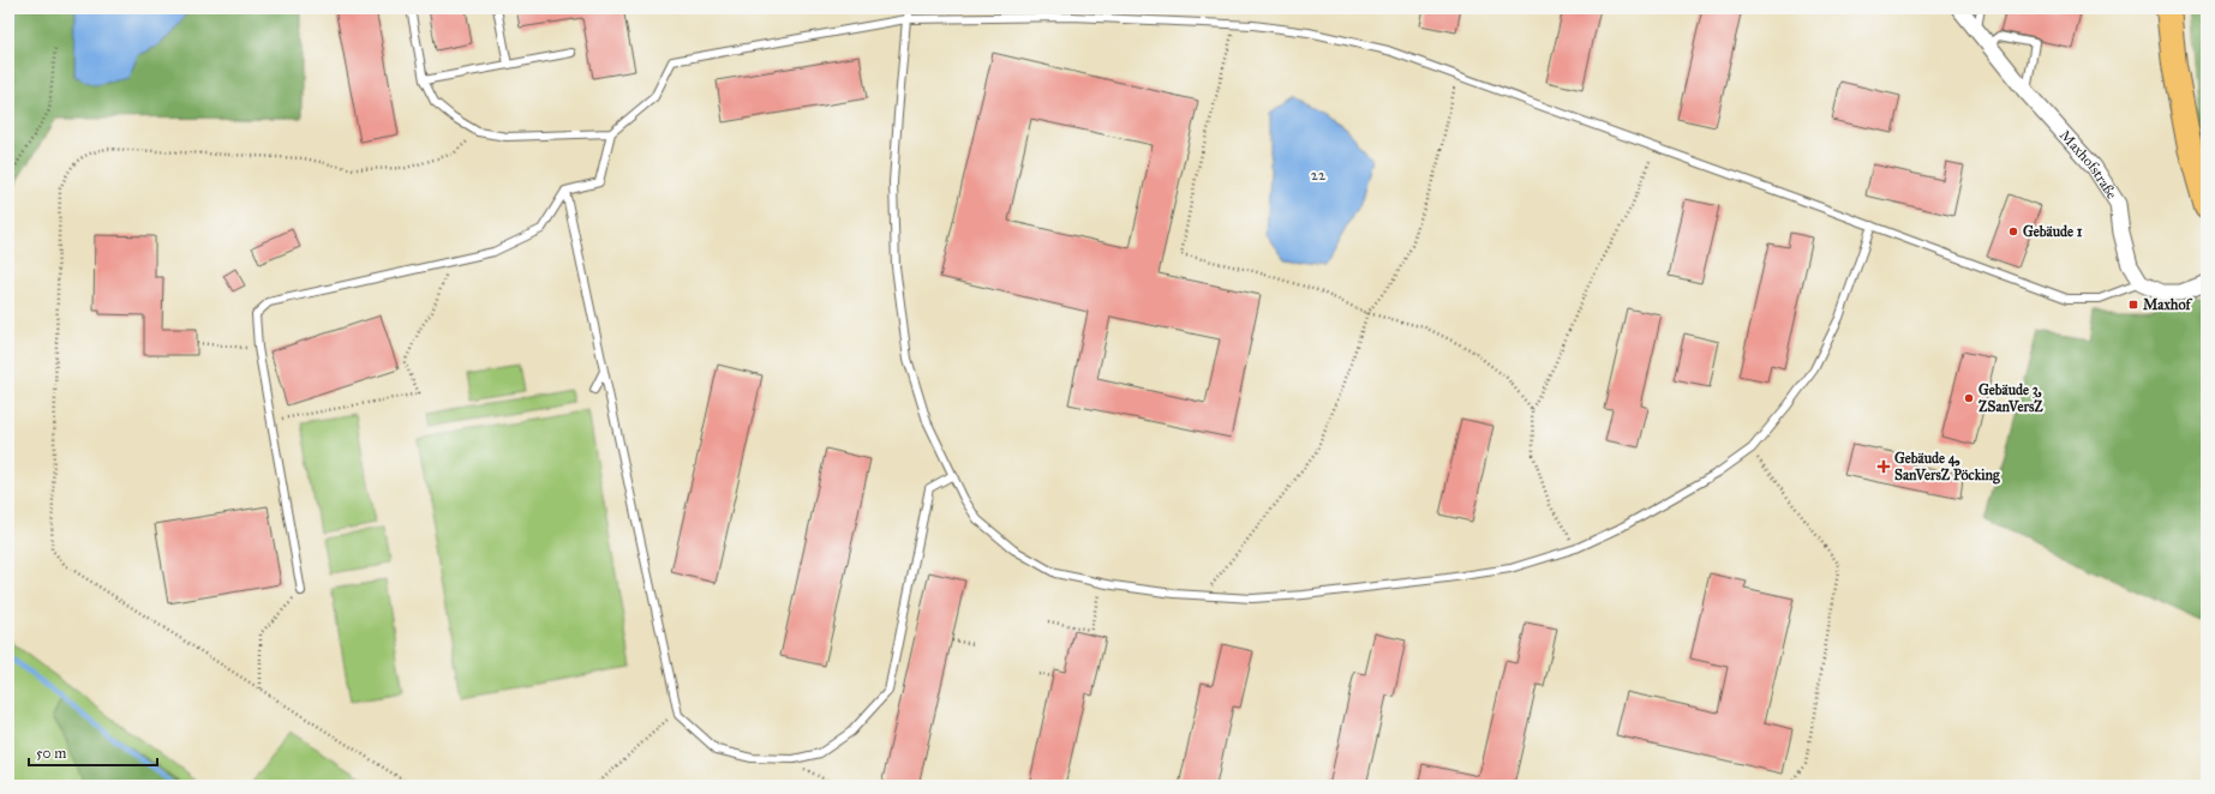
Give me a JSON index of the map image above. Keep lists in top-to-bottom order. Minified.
{"streets":{"street":["Maxhofstraße"]},"water":["22"],"places":{"other":["Gebäude 1","Gebäude 3, ZSanVersZ"],"transit":["Maxhof"],"health":["Gebäude 4, SanVersZ Pöcking"]},"scale_bar":"50 m"}
